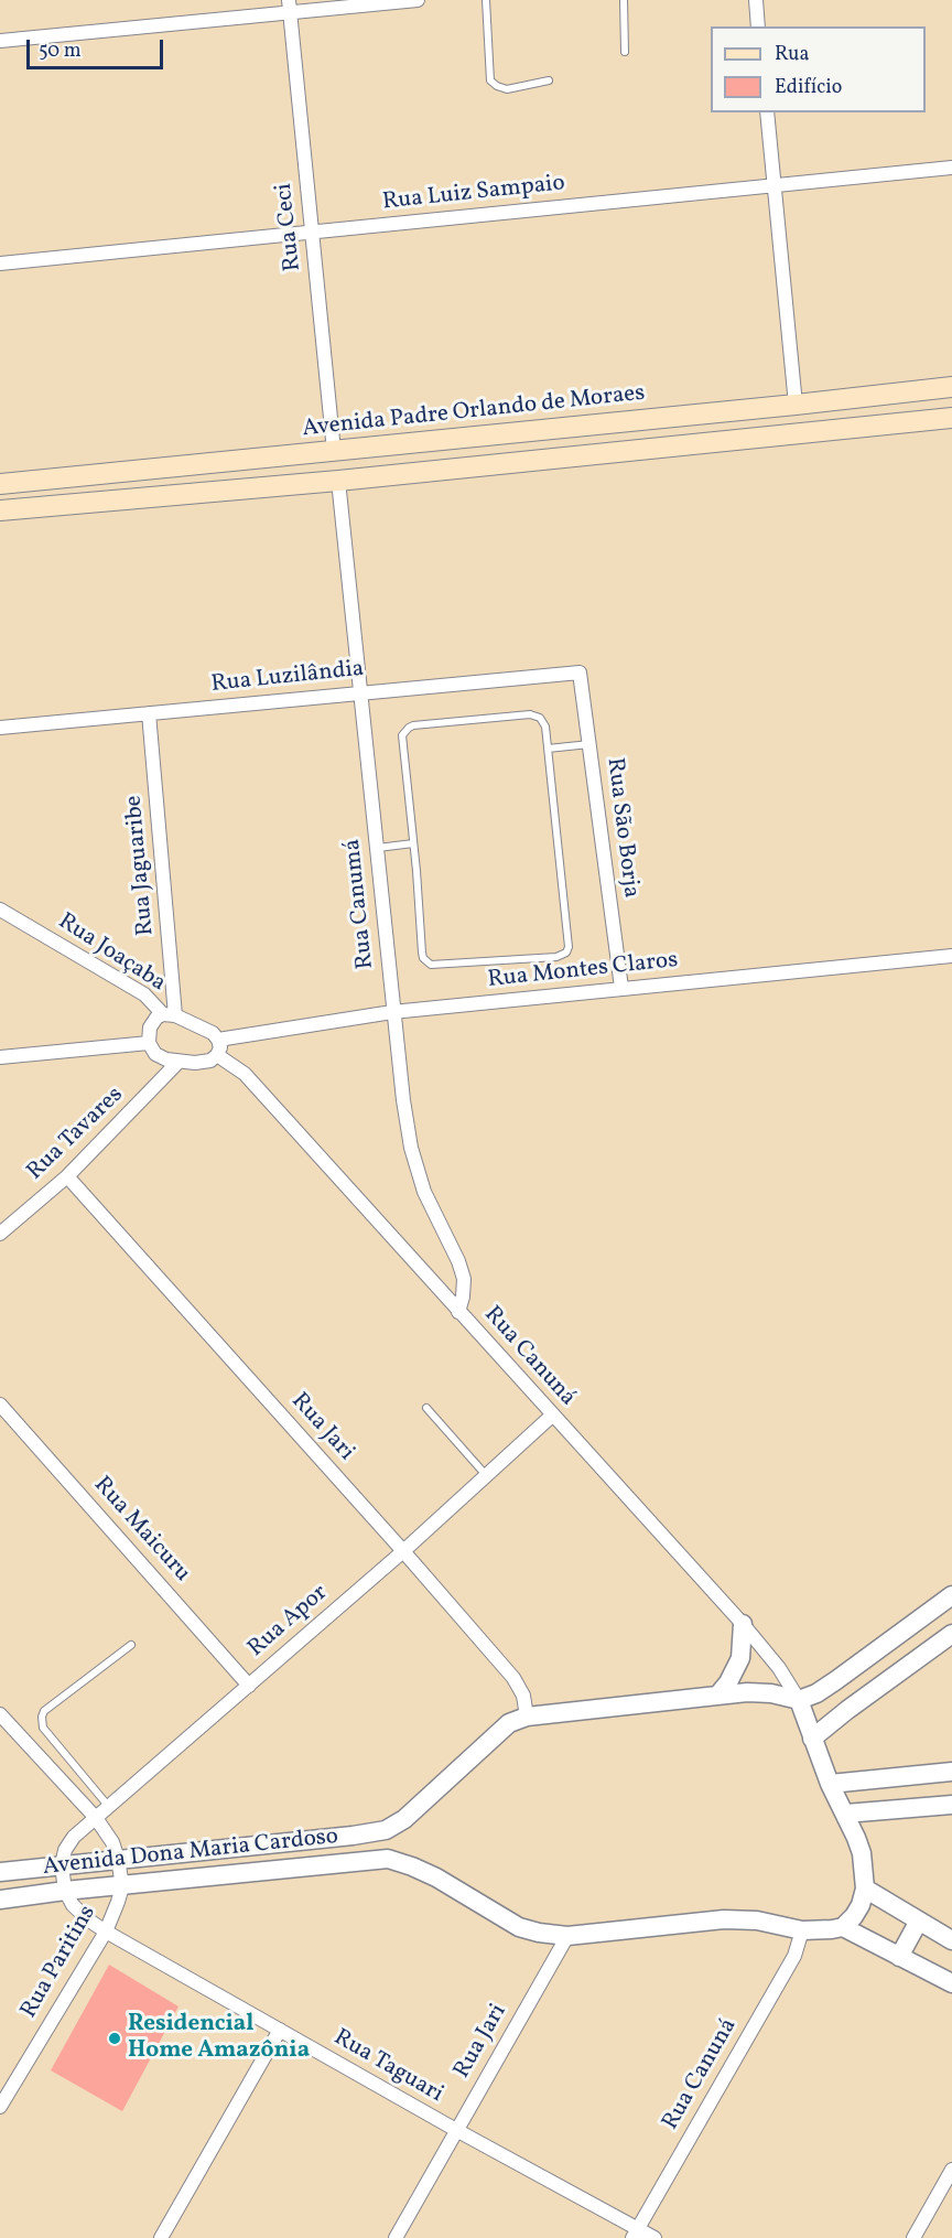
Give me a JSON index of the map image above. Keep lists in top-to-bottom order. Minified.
{"streets":{"main road":["Avenida Padre Orlando de Moraes"],"street":["Rua Luiz Sampaio","Rua Ceci","Rua Luzilândia","Rua São Borja","Rua Jaguaribe","Rua Canumá","Rua Joaçaba","Rua Montes Claros","Rua Tavares","Rua Canuná","Rua Jari","Rua Maicuru","Rua Apor","Avenida Dona Maria Cardoso","Rua Paritins","Rua Taguari"]},"crossings":[["Rua Luiz Sampaio","Rua Ceci"],["Rua Ceci","Avenida Padre Orlando de Moraes"],["Rua Luzilândia","Rua São Borja"],["Rua Luzilândia","Rua Jaguaribe"],["Rua Luzilândia","Rua Canumá"],["Rua São Borja","Rua Montes Claros"],["Rua Jaguaribe","Rua Joaçaba"],["Rua Jaguaribe","Rua Montes Claros"],["Rua Jaguaribe","Rua Tavares"],["Rua Jaguaribe","Rua Canuná"],["Rua Canumá","Rua Montes Claros"],["Rua Canumá","Rua Canuná"],["Rua Joaçaba","Rua Montes Claros"],["Rua Joaçaba","Rua Tavares"],["Rua Joaçaba","Rua Canuná"],["Rua Montes Claros","Rua Tavares"],["Rua Montes Claros","Rua Canuná"],["Rua Tavares","Rua Canuná"],["Rua Tavares","Rua Jari"],["Rua Canuná","Rua Apor"],["Rua Canuná","Rua Taguari"],["Rua Jari","Rua Apor"],["Rua Jari","Avenida Dona Maria Cardoso"],["Rua Jari","Rua Taguari"],["Rua Maicuru","Rua Apor"],["Rua Apor","Avenida Dona Maria Cardoso"],["Rua Apor","Rua Paritins"],["Avenida Dona Maria Cardoso","Rua Paritins"],["Avenida Dona Maria Cardoso","Rua Taguari"],["Rua Paritins","Rua Taguari"]],"places":["Residencial Home Amazônia"],"legend":["Rua","Edifício"],"scale_bar":"50 m"}
